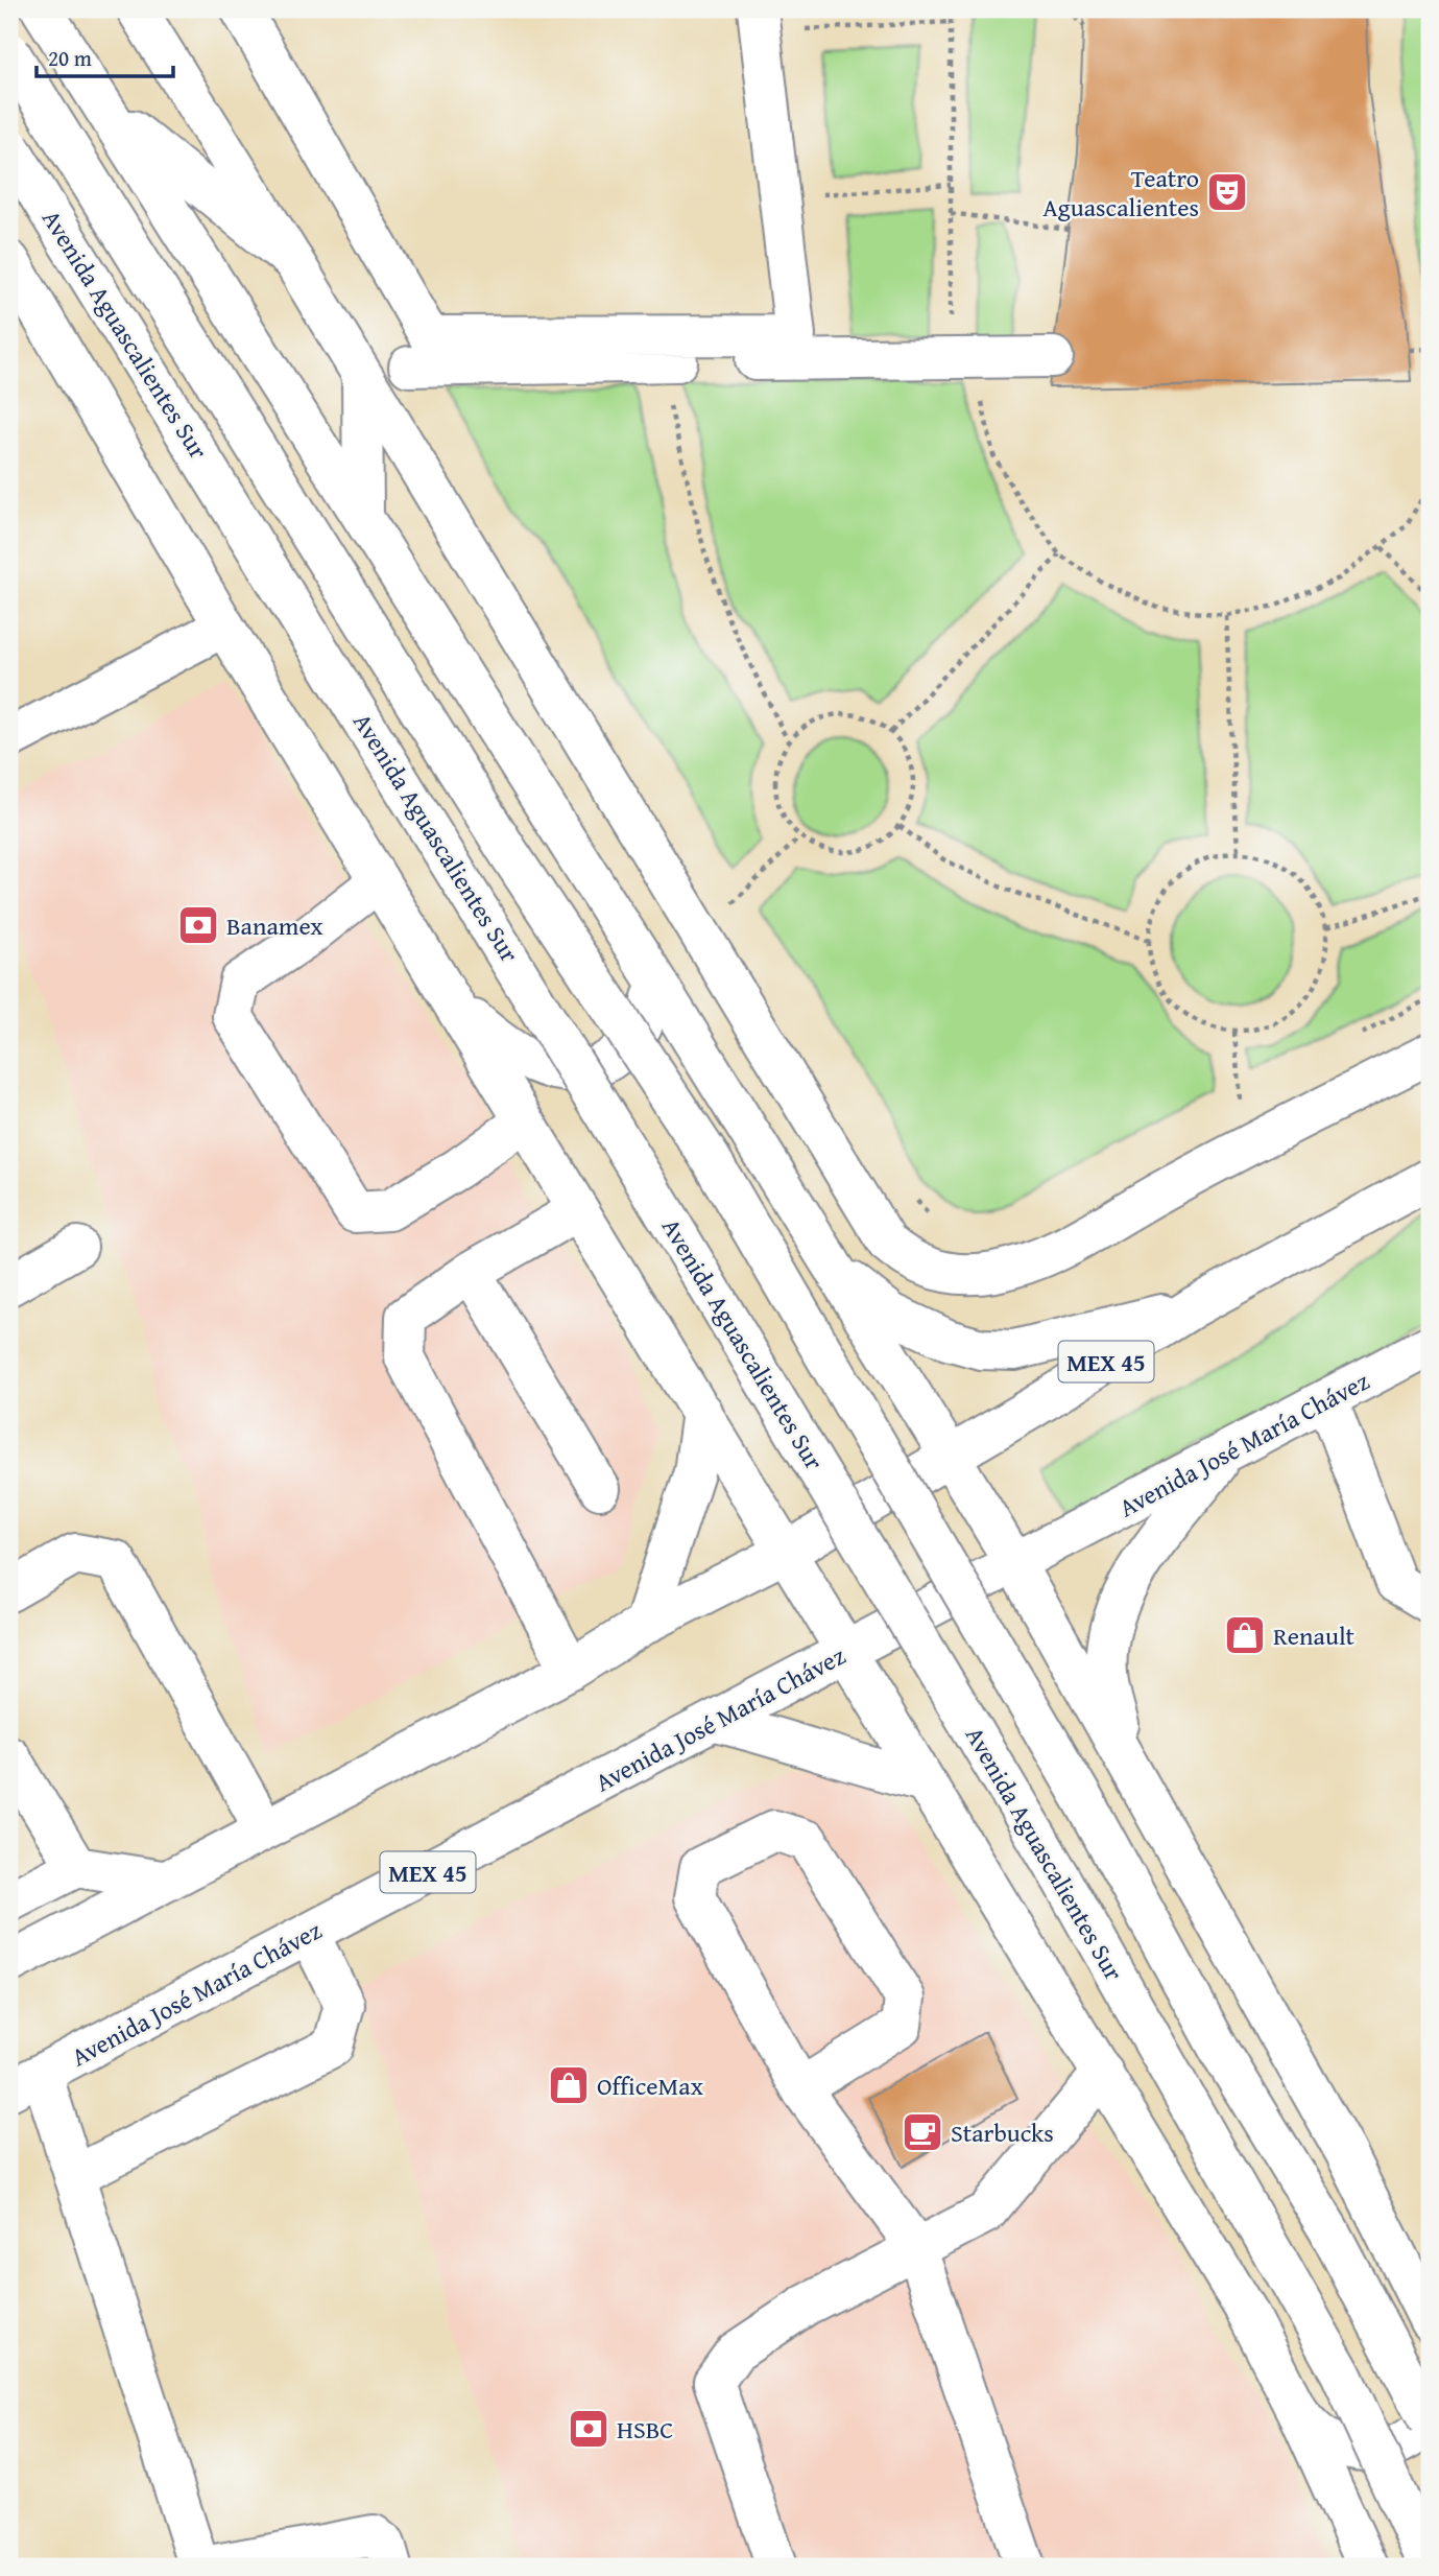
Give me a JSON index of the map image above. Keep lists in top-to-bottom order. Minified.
{"streets":{"main road":["Avenida Aguascalientes Sur","MEX 45","Avenida José María Chávez"]},"places":{"theatre":["Teatro Aguascalientes"],"bank":["Banamex","HSBC"],"shop":["Renault","OfficeMax"],"cafe":["Starbucks"]},"scale_bar":"20 m"}
